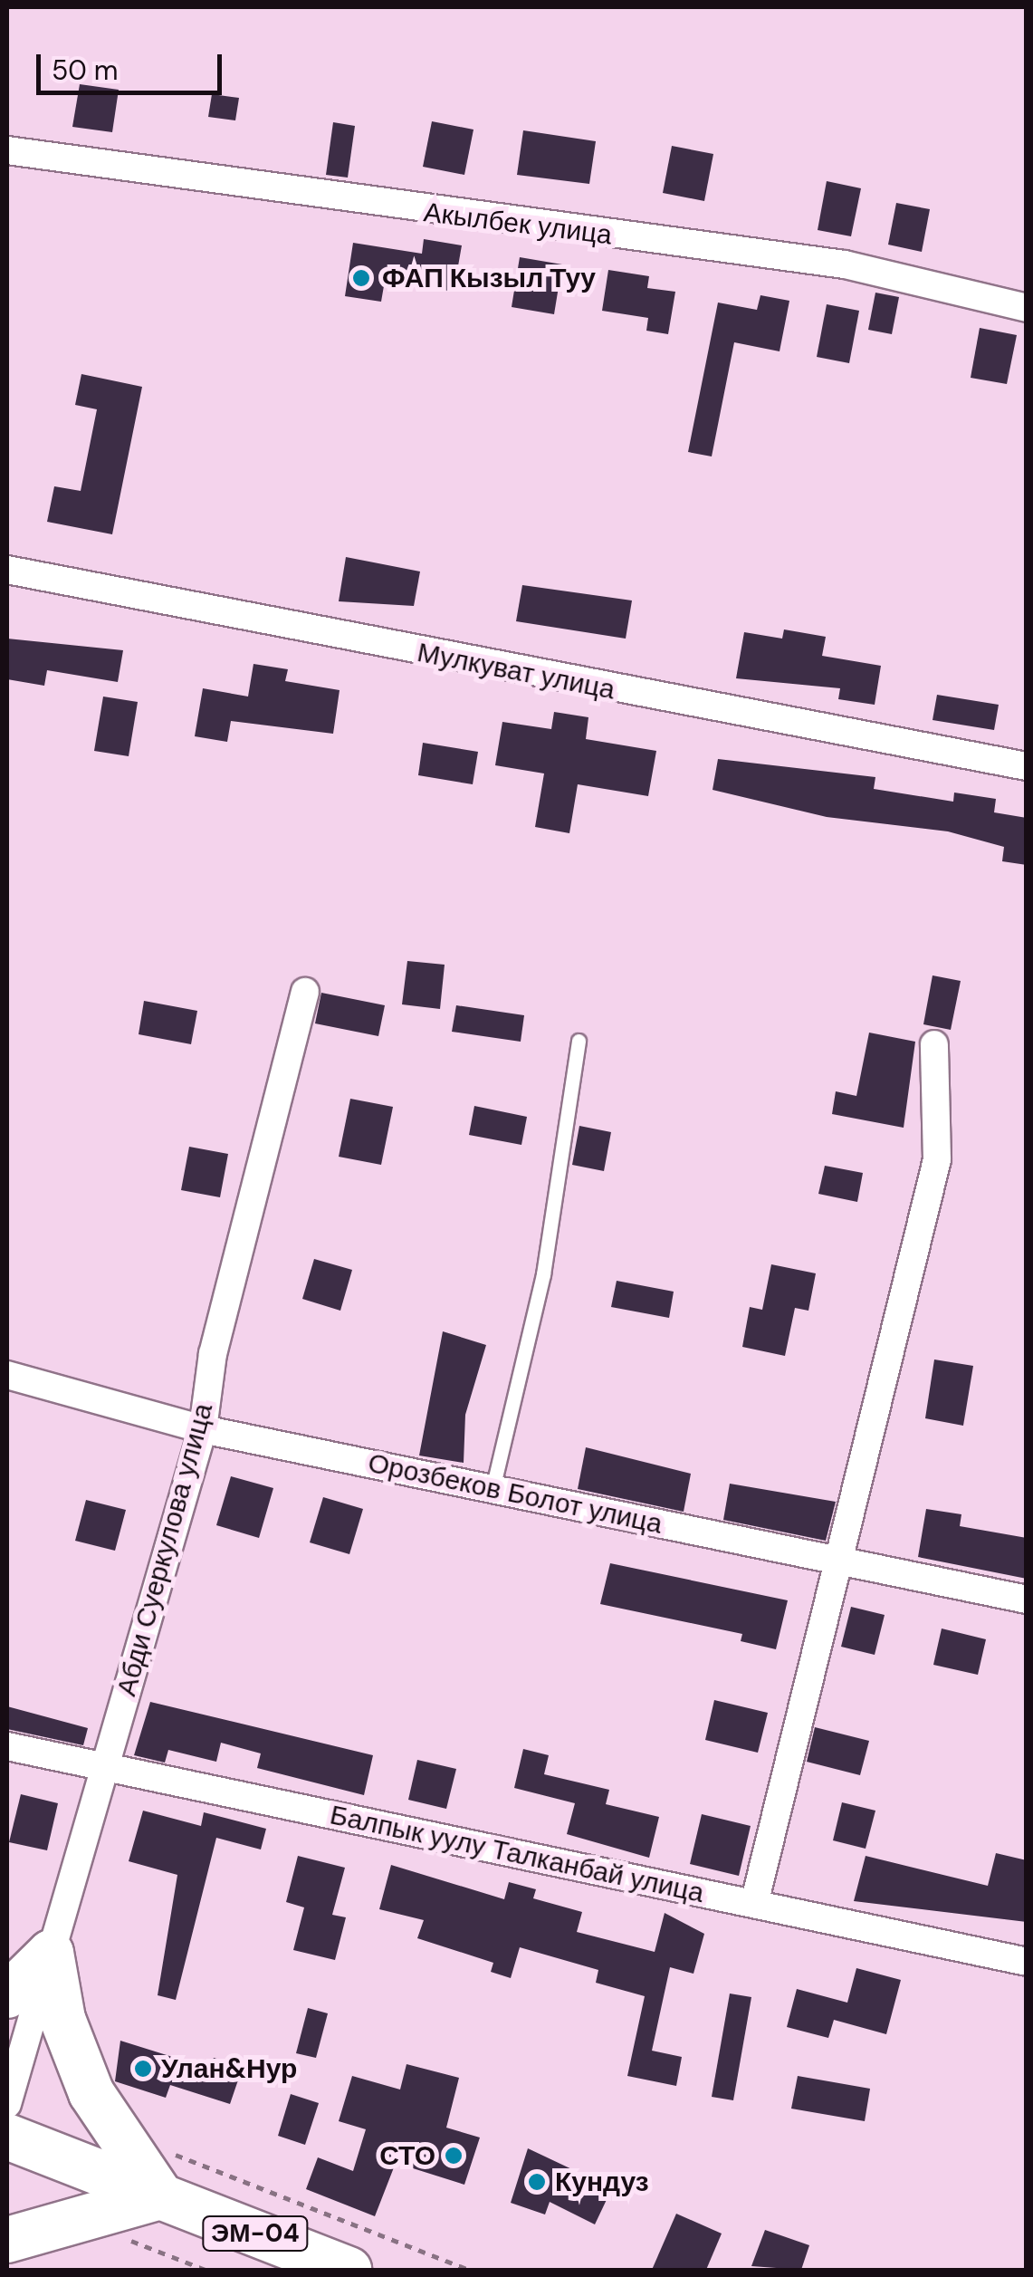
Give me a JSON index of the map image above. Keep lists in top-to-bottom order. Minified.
{"streets":{"highway":["ЭМ-04"],"street":["Акылбек улица","Мулкуват улица","Орозбеков Болот улица","Абди Суеркулова улица","Балпык уулу Талканбай улица"]},"crossings":[["Орозбеков Болот улица","Абди Суеркулова улица"],["Абди Суеркулова улица","Балпык уулу Талканбай улица"]],"places":["ФАП Кызыл Туу","Улан&Нур","СТО","Кундуз"],"scale_bar":"50 m"}
